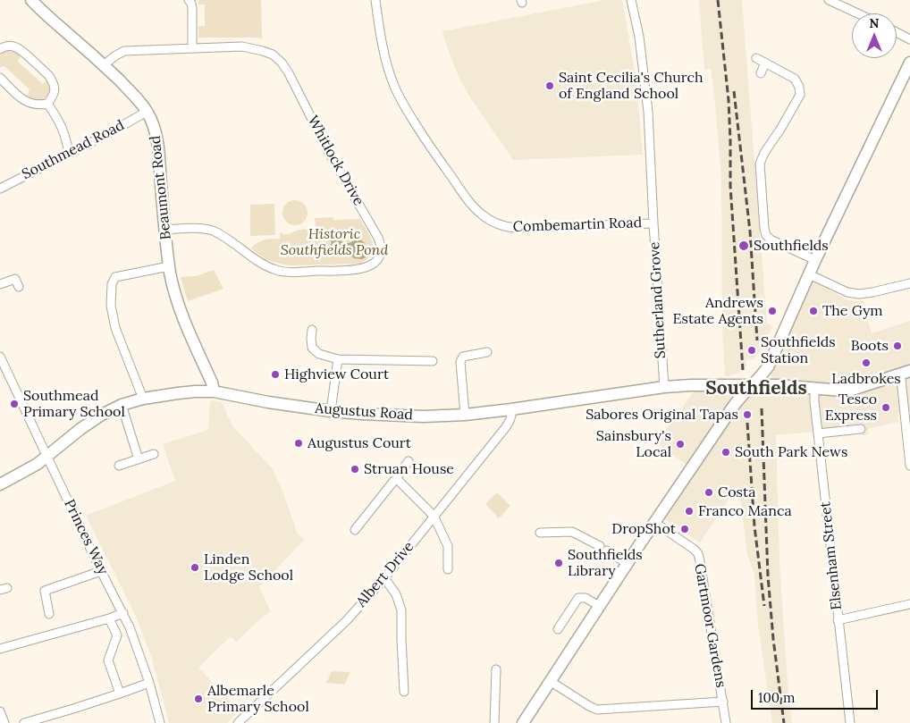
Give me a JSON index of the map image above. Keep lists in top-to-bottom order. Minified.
{"streets":{"street":["Southmead Road","Whitlock Drive","Beaumont Road","Combemartin Road","Sutherland Grove","Augustus Road","Princes Way","Elsenham Street","Albert Drive","Gartmoor Gardens"]},"crossings":[["Southmead Road","Beaumont Road"],["Whitlock Drive","Beaumont Road"],["Beaumont Road","Augustus Road"],["Combemartin Road","Sutherland Grove"],["Sutherland Grove","Augustus Road"],["Augustus Road","Princes Way"],["Augustus Road","Elsenham Street"],["Augustus Road","Albert Drive"]],"districts":["Southfields"],"parks":["Historic Southfields Pond"],"places":["Saint Cecilia's Church of England School","Southfields","Andrews Estate Agents","The Gym","Boots","Southfields Station","Ladbrokes","Highview Court","Southmead Primary School","Tesco Express","Sabores Original Tapas","Augustus Court","Sainsbury's Local","South Park News","Struan House","Costa","Franco Manca","DropShot","Southfields Library","Linden Lodge School","Albemarle Primary School"],"scale_bar":"100 m","north":"top"}
